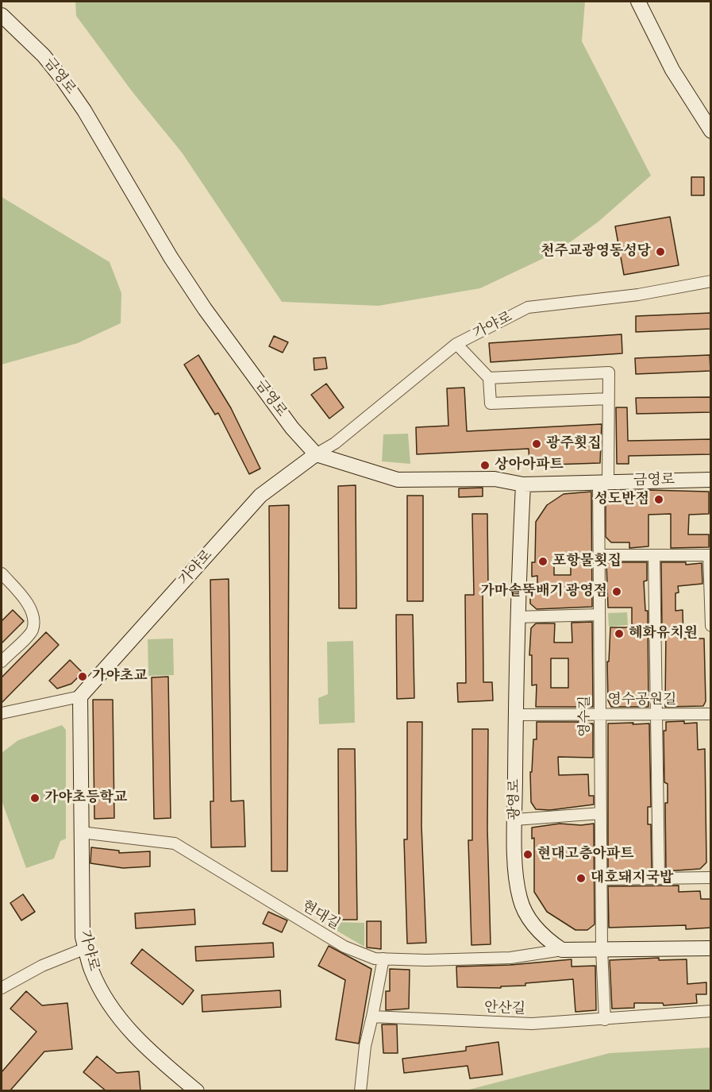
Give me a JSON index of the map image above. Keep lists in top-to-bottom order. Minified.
{"streets":{"street":["금영로","가야로","영수공원길","영수길","광영로","현대길","안산길"]},"crossings":[["금영로","가야로"],["금영로","영수길"],["금영로","광영로"],["가야로","현대길"],["영수공원길","영수길"],["영수공원길","광영로"],["영수길","안산길"],["광영로","현대길"]],"places":["천주교광영동성당","광주횟집","상아아파트","성도반점","포항물횟집","가마솥뚝배기 광영점","혜화유치원","가야초교","가야초등학교","현대고층아파트","대호돼지국밥"]}
